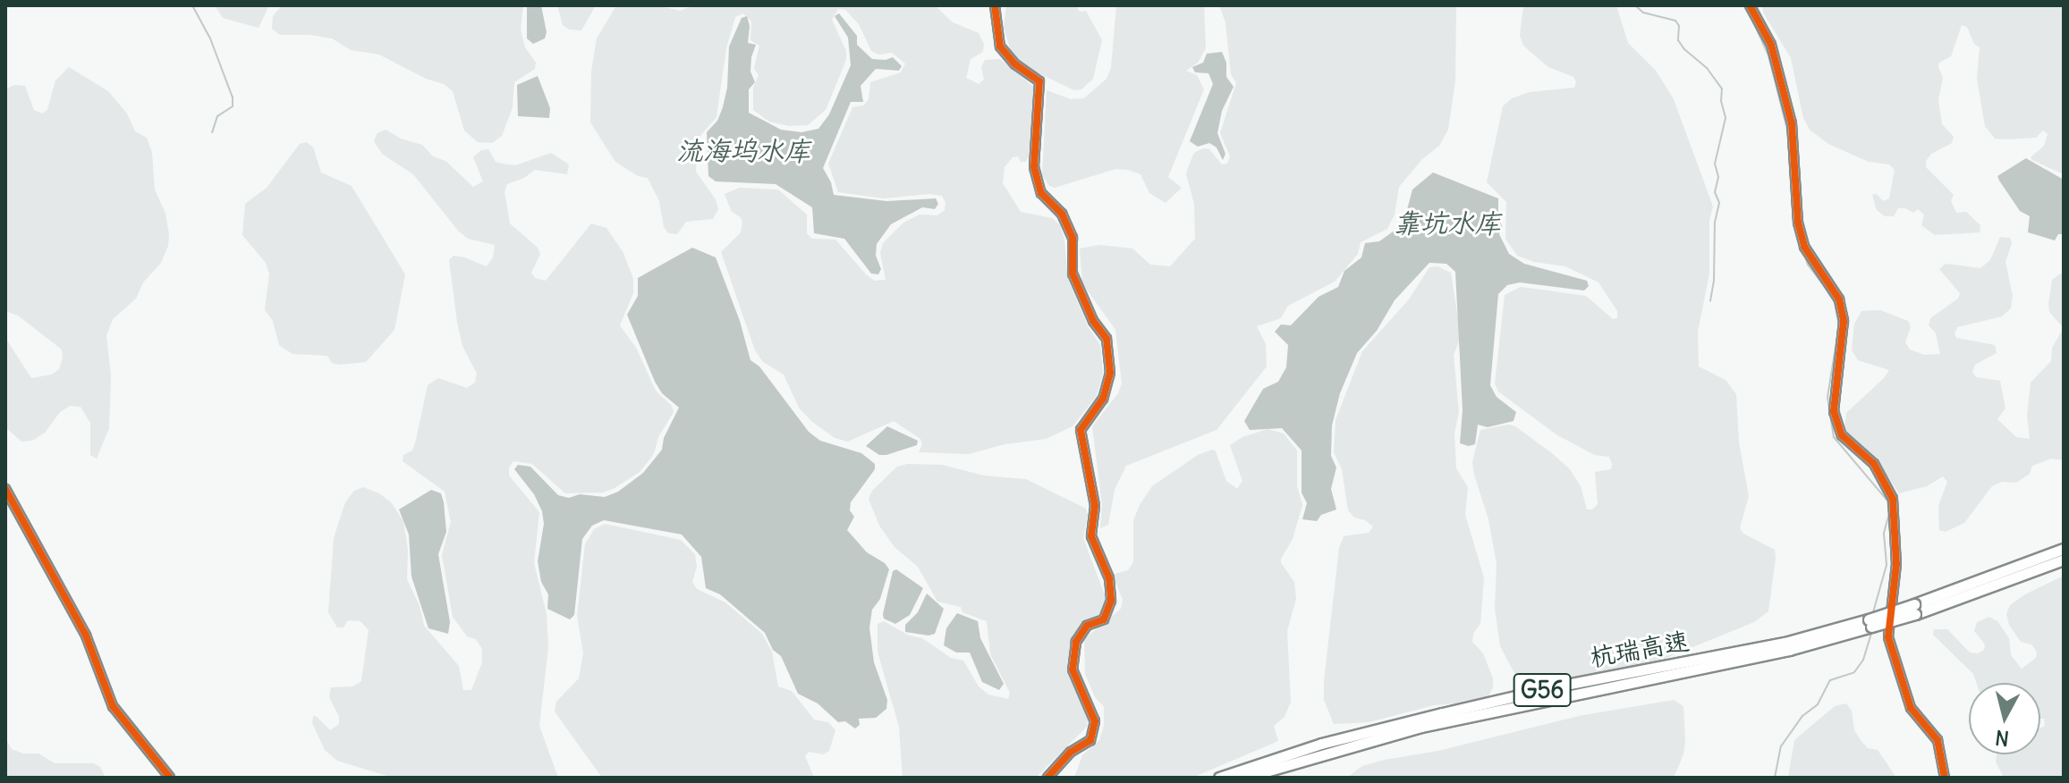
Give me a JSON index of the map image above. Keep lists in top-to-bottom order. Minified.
{"streets":{"highway":["杭瑞高速","G56"]},"water":["流海坞水库","靠坑水库"],"north":"bottom"}
